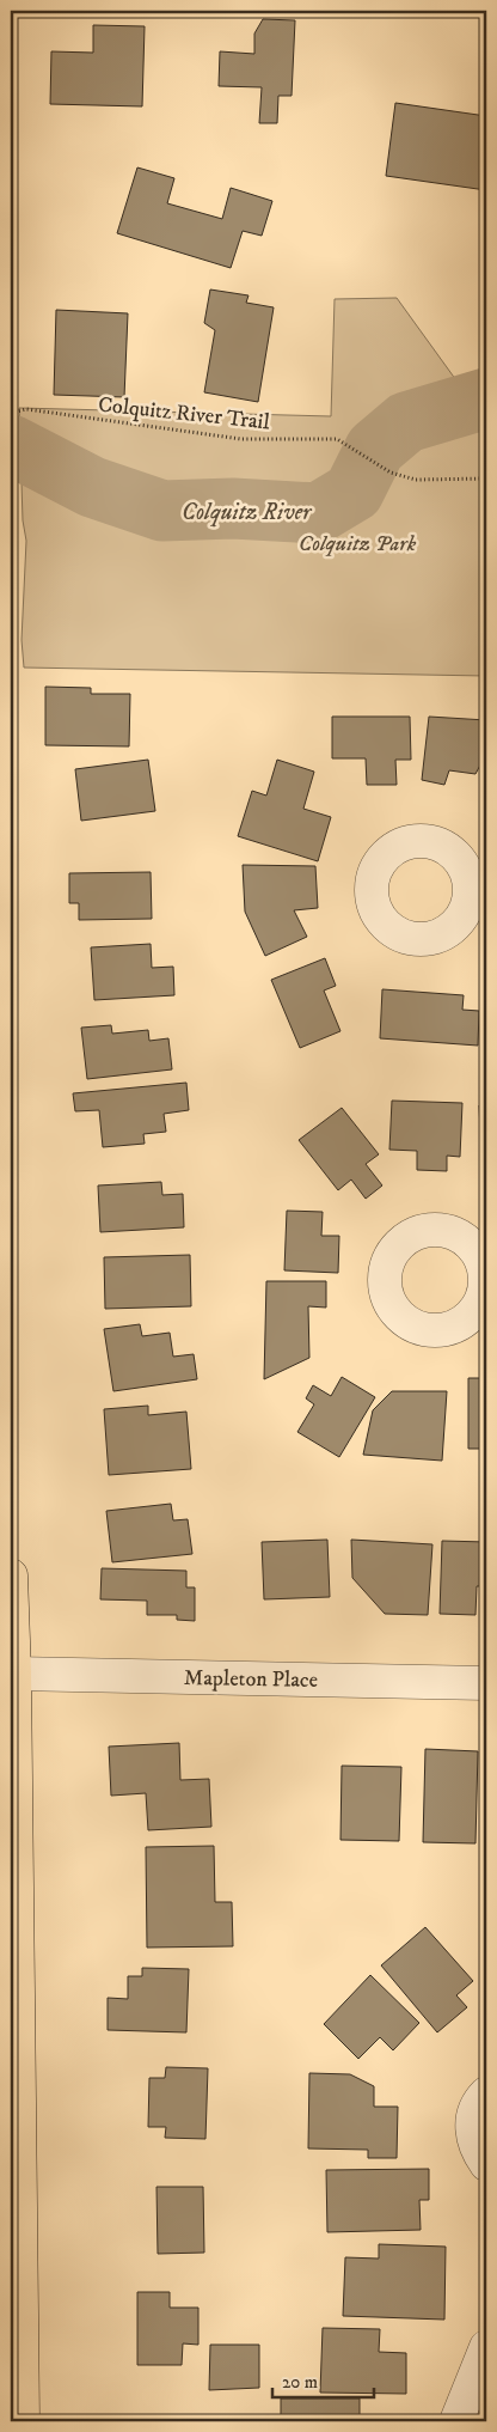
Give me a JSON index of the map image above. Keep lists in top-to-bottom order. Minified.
{"streets":{"street":["Mapleton Place"],"path":["Colquitz River Trail"]},"water":["Colquitz River"],"parks":["Colquitz Park"],"scale_bar":"20 m"}
